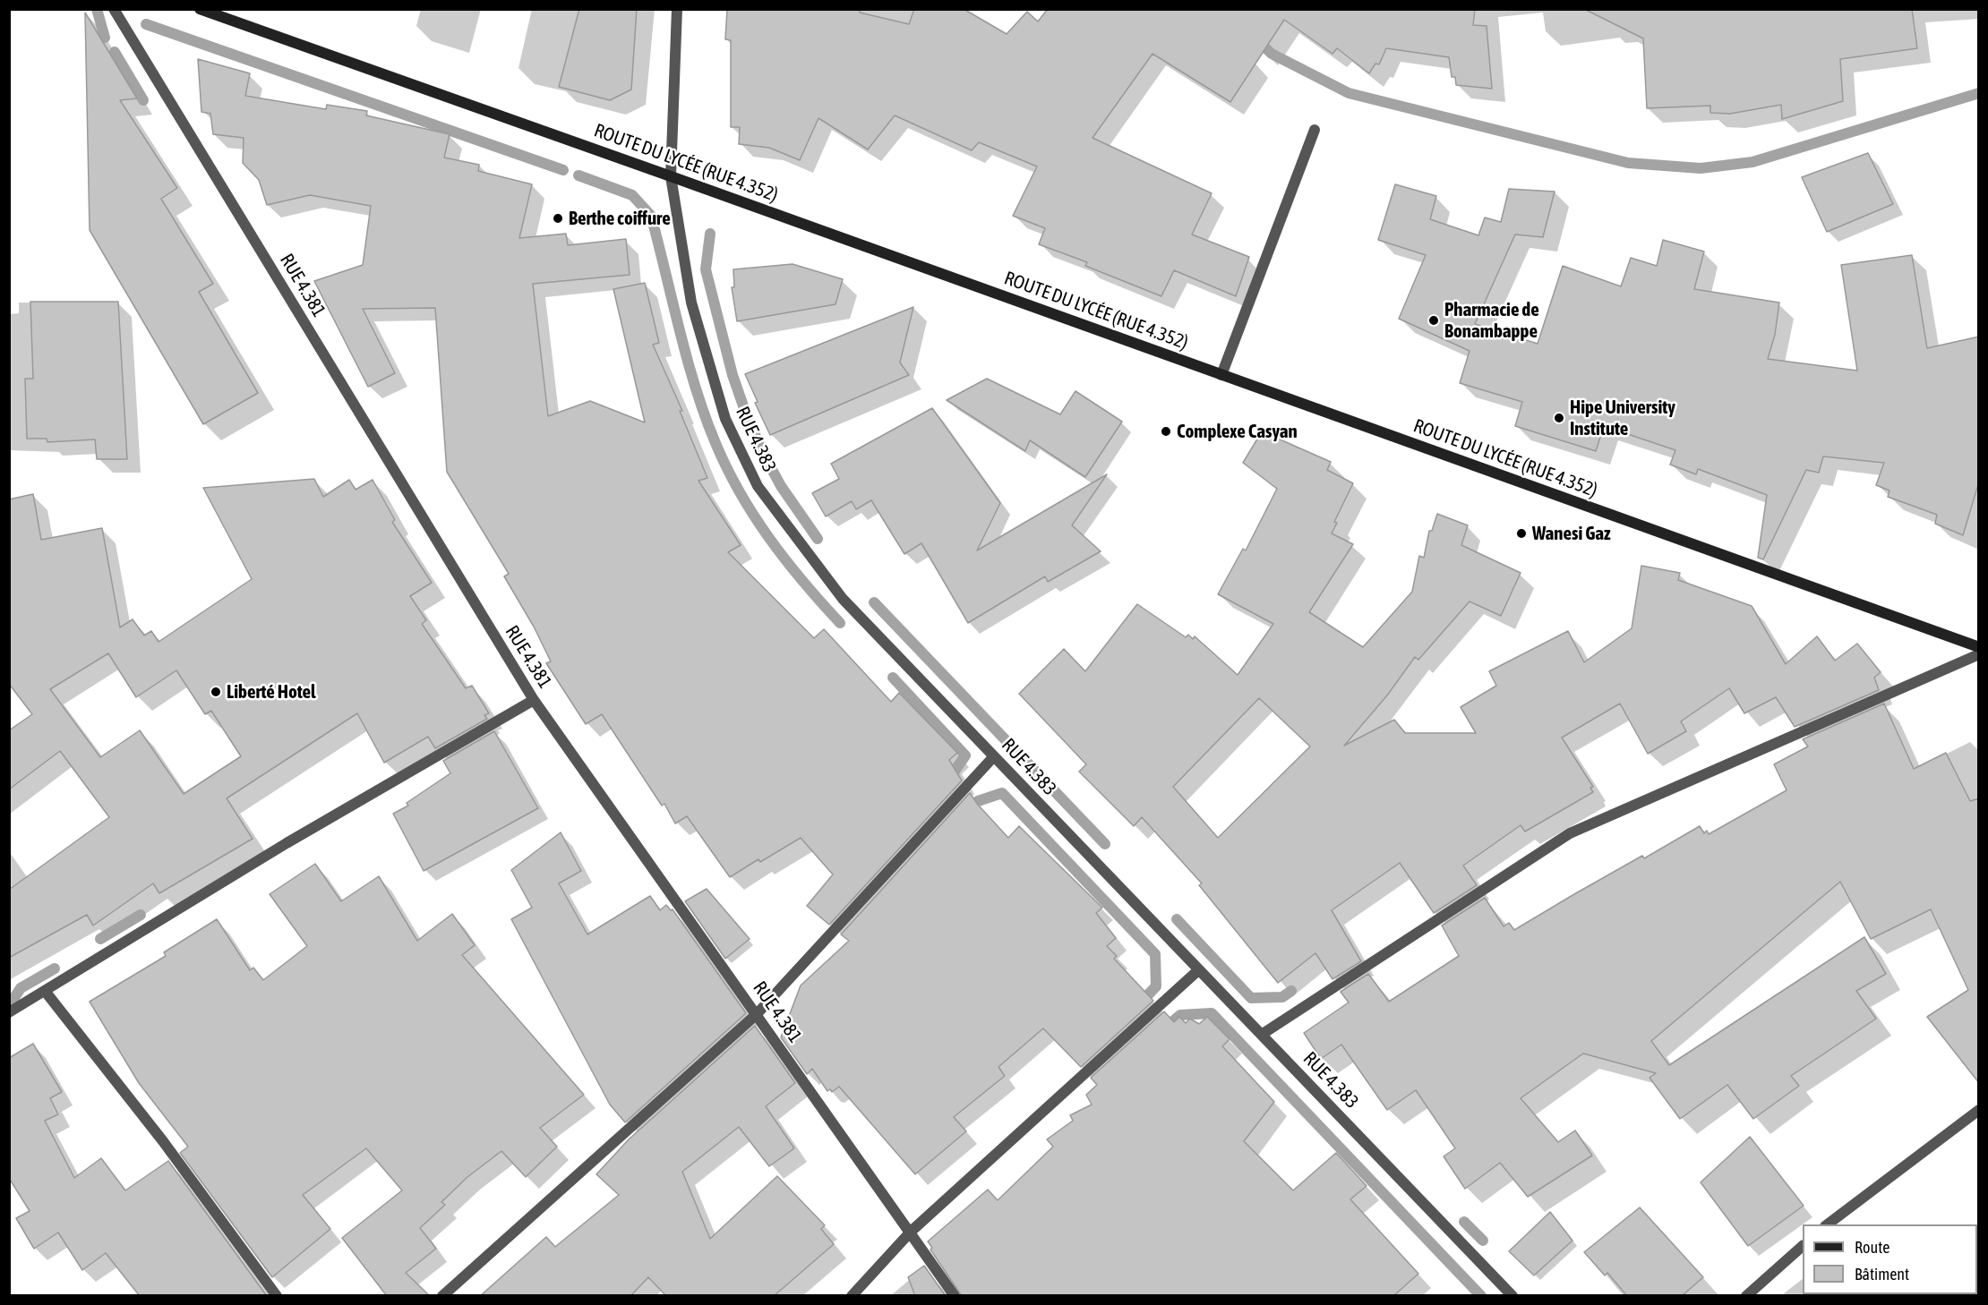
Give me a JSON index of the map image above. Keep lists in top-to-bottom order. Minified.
{"streets":{"main road":["ROUTE DU LYCÉE (RUE 4.352)"],"street":["RUE 4.381","RUE 4.383"]},"crossings":[["ROUTE DU LYCÉE (RUE 4.352)","RUE 4.383"]],"places":["Berthe coiffure","Pharmacie de Bonambappe","Hipe University Institute","Complexe Casyan","Wanesi Gaz","Liberté Hotel"],"legend":["Route","Bâtiment"]}
